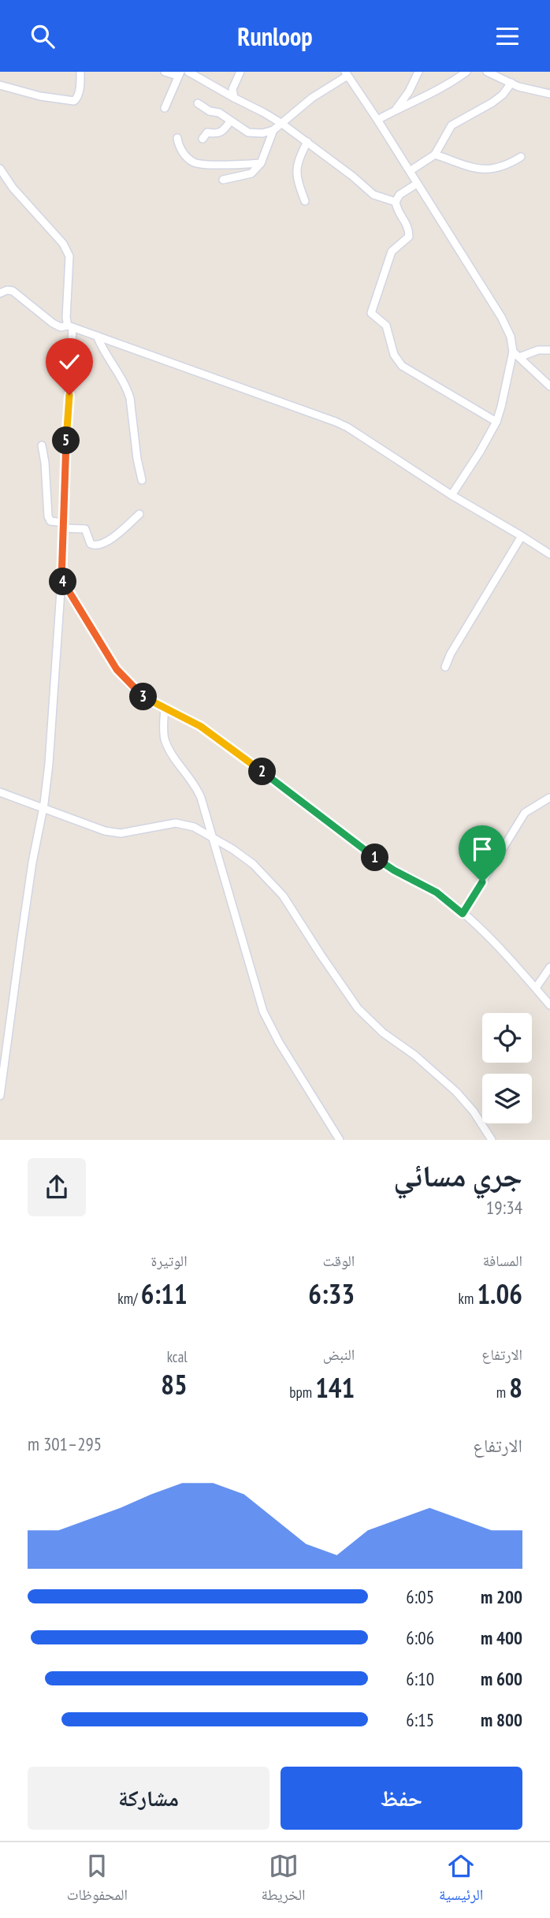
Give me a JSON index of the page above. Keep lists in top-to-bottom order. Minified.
{"page":{"header":"Runloop","pins":["5","4","3","2","1"],"heading":["جري مسائي","19:34"],"stats":[["المسافة","1.06 km"],["الوقت","6:33"],["الوتيرة","6:11 /km"],["الارتفاع","8 m"],["النبض","141 bpm"],["kcal","85"]],"chart":["الارتفاع","295–301 m"],"list":[{"name":"200 m","note":"6:05"},{"name":"400 m","note":"6:06"},{"name":"600 m","note":"6:10"},{"name":"800 m","note":"6:15"}],"buttons":["حفظ","مشاركة"],"tabs":["الرئيسية","الخريطة","المحفوظات"]}}
